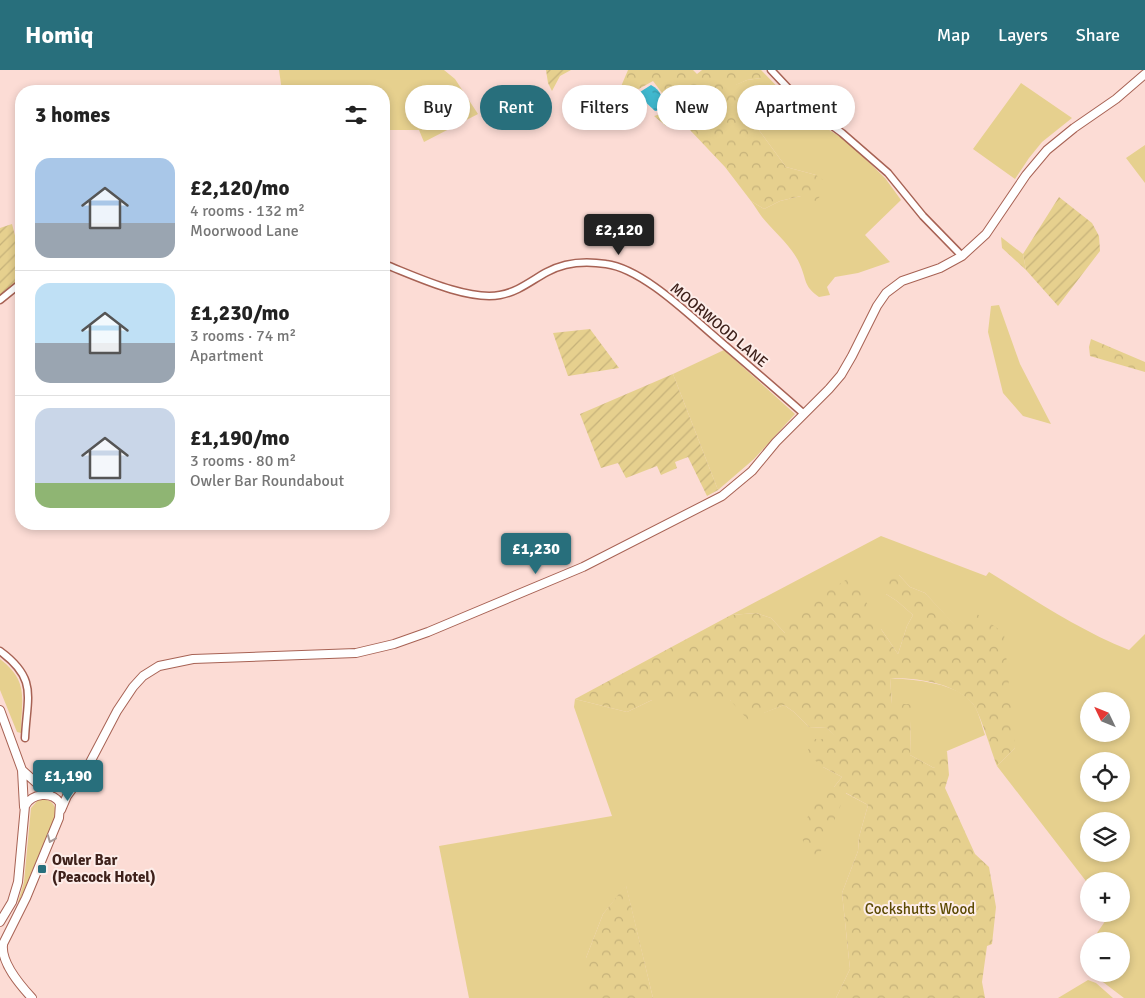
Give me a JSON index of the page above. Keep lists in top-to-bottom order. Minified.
{"streets":{"street":["MOORWOOD LANE"]},"parks":["Cockshutts Wood"],"places":{"transit":["Owler Bar (Peacock Hotel)"]},"north":"top left","page":{"header":"Homiq","nav":["Map","Layers","Share"],"chip":["Buy","Rent","Filters","New","Apartment"],"heading":"3 homes","list":[{"name":"£2,120/mo","note":"4 rooms · 132 m² · Moorwood Lane"},{"name":"£1,230/mo","note":"3 rooms · 74 m² · Apartment"},{"name":"£1,190/mo","note":"3 rooms · 80 m² · Owler Bar Roundabout"}],"price":["£2,120","£1,230","£1,190"],"map_buttons":["+","−"]}}
